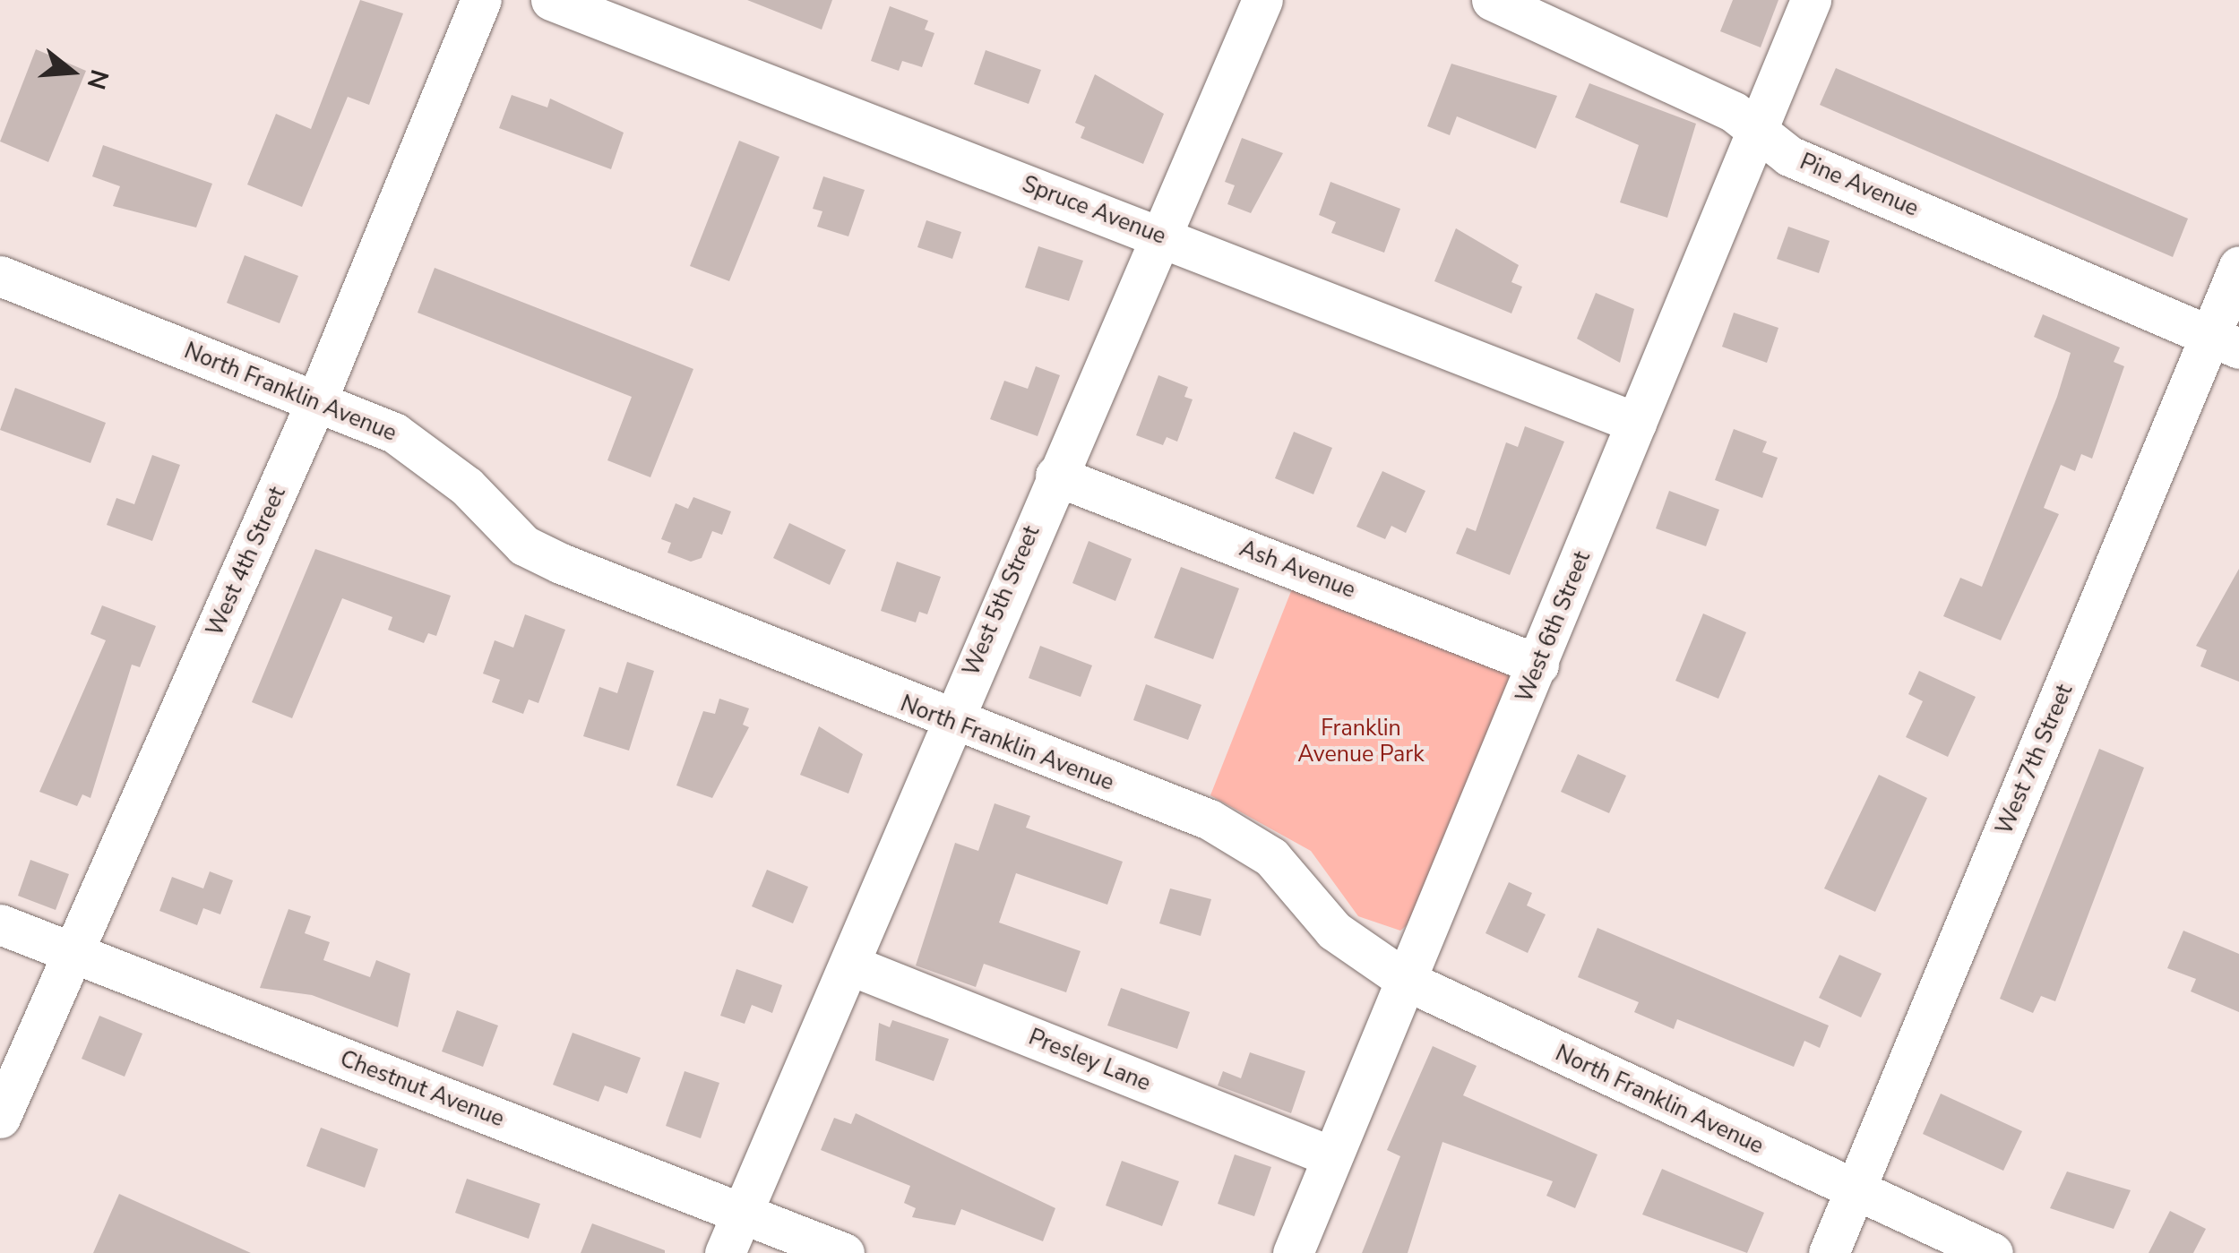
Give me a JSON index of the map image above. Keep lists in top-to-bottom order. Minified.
{"streets":{"street":["Pine Avenue","Spruce Avenue","North Franklin Avenue","West 4th Street","Ash Avenue","West 5th Street","West 6th Street","West 7th Street","Presley Lane","Chestnut Avenue"]},"crossings":[["Pine Avenue","West 6th Street"],["Pine Avenue","West 7th Street"],["Spruce Avenue","West 5th Street"],["Spruce Avenue","West 6th Street"],["North Franklin Avenue","West 4th Street"],["North Franklin Avenue","West 5th Street"],["North Franklin Avenue","West 6th Street"],["North Franklin Avenue","West 7th Street"],["West 4th Street","Chestnut Avenue"],["Ash Avenue","West 5th Street"],["Ash Avenue","West 6th Street"],["West 5th Street","Presley Lane"],["West 5th Street","Chestnut Avenue"],["West 6th Street","Presley Lane"]],"parks":["Franklin Avenue Park"],"north":"right"}
